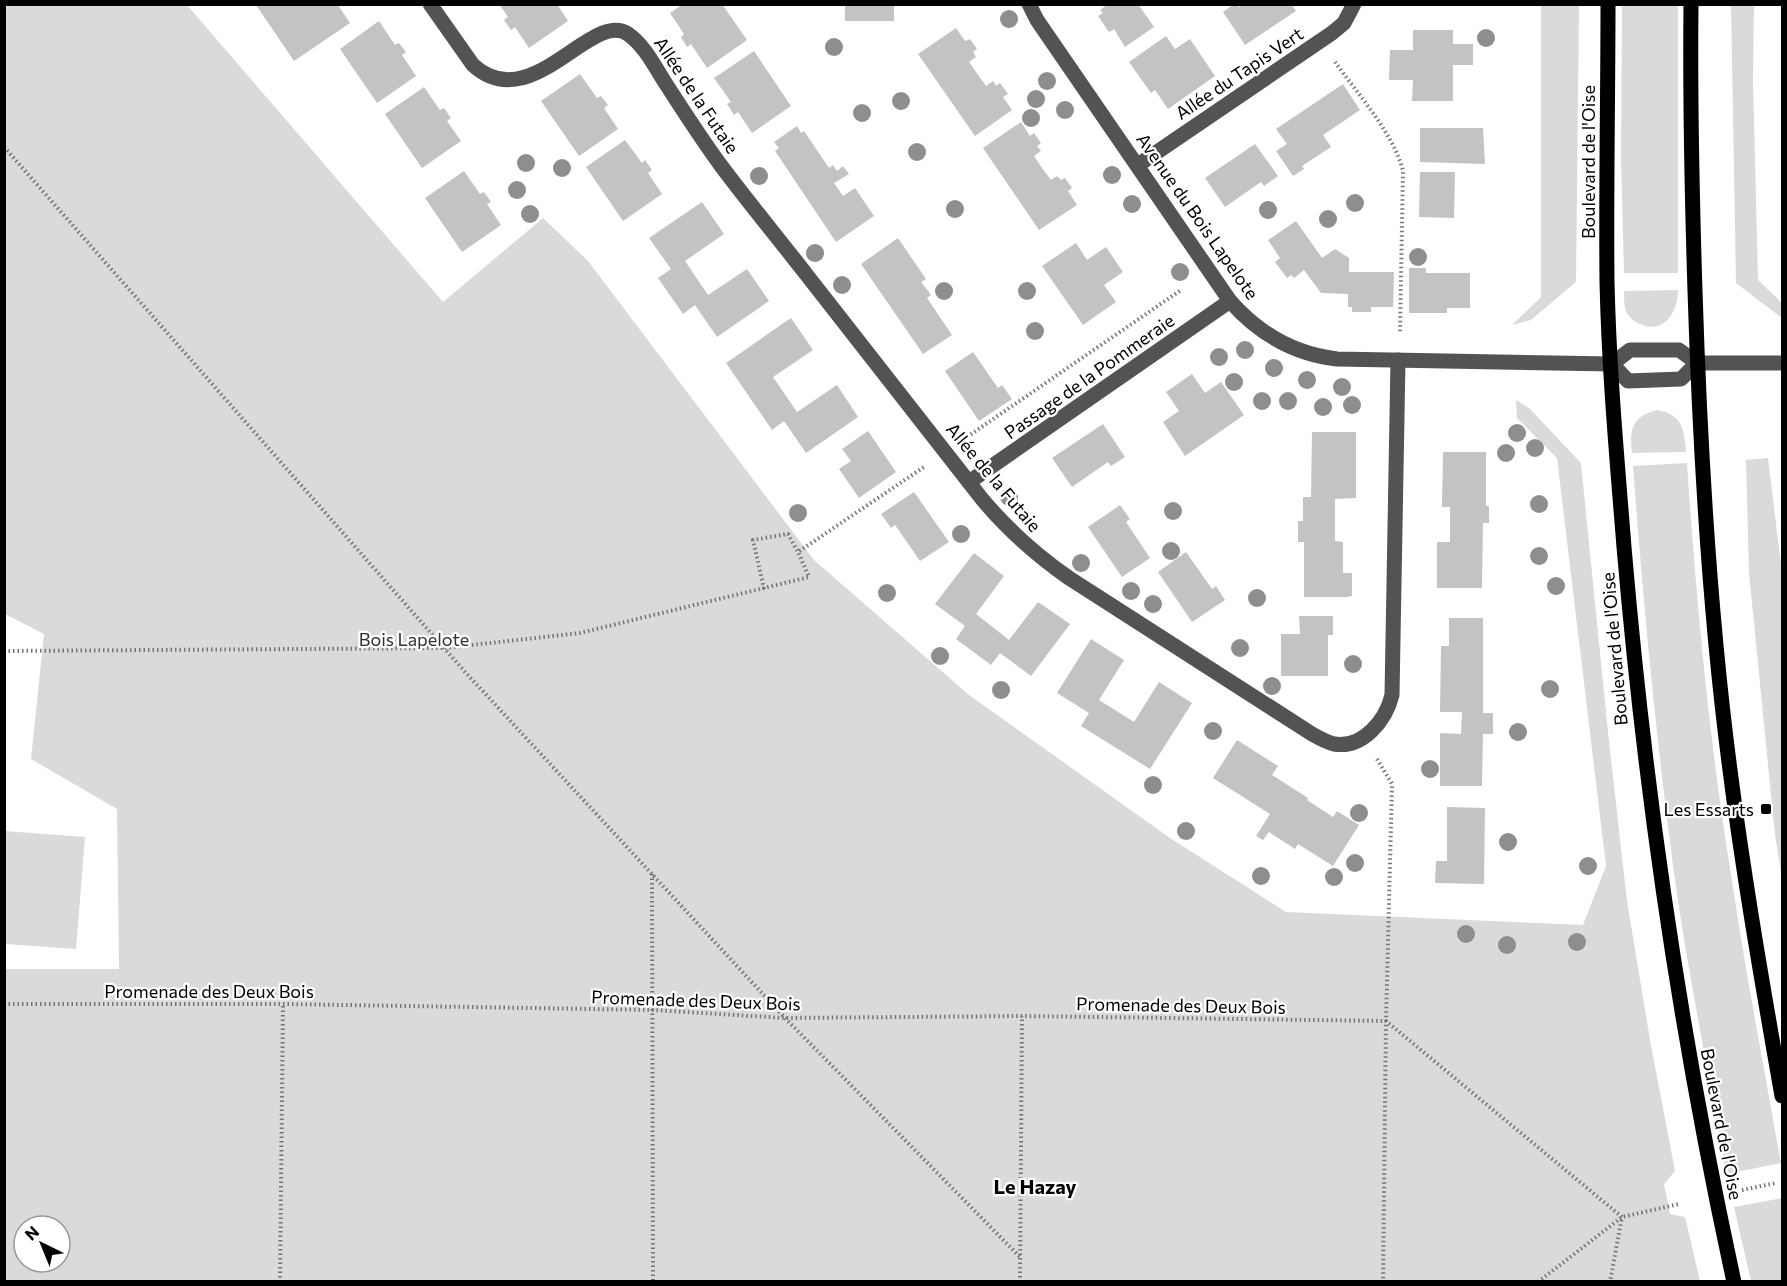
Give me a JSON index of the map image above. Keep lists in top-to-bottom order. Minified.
{"streets":{"main road":["Boulevard de l'Oise"],"street":["Allée du Tapis Vert","Allée de la Futaie","Avenue du Bois Lapelote","Passage de la Pommeraie"],"path":["Promenade des Deux Bois"]},"crossings":[["Allée du Tapis Vert","Avenue du Bois Lapelote"],["Allée de la Futaie","Avenue du Bois Lapelote"],["Allée de la Futaie","Passage de la Pommeraie"],["Boulevard de l'Oise","Avenue du Bois Lapelote"],["Avenue du Bois Lapelote","Passage de la Pommeraie"]],"districts":["Le Hazay"],"parks":["Bois Lapelote"],"places":{"transit":["Les Essarts"]},"north":"top left"}
